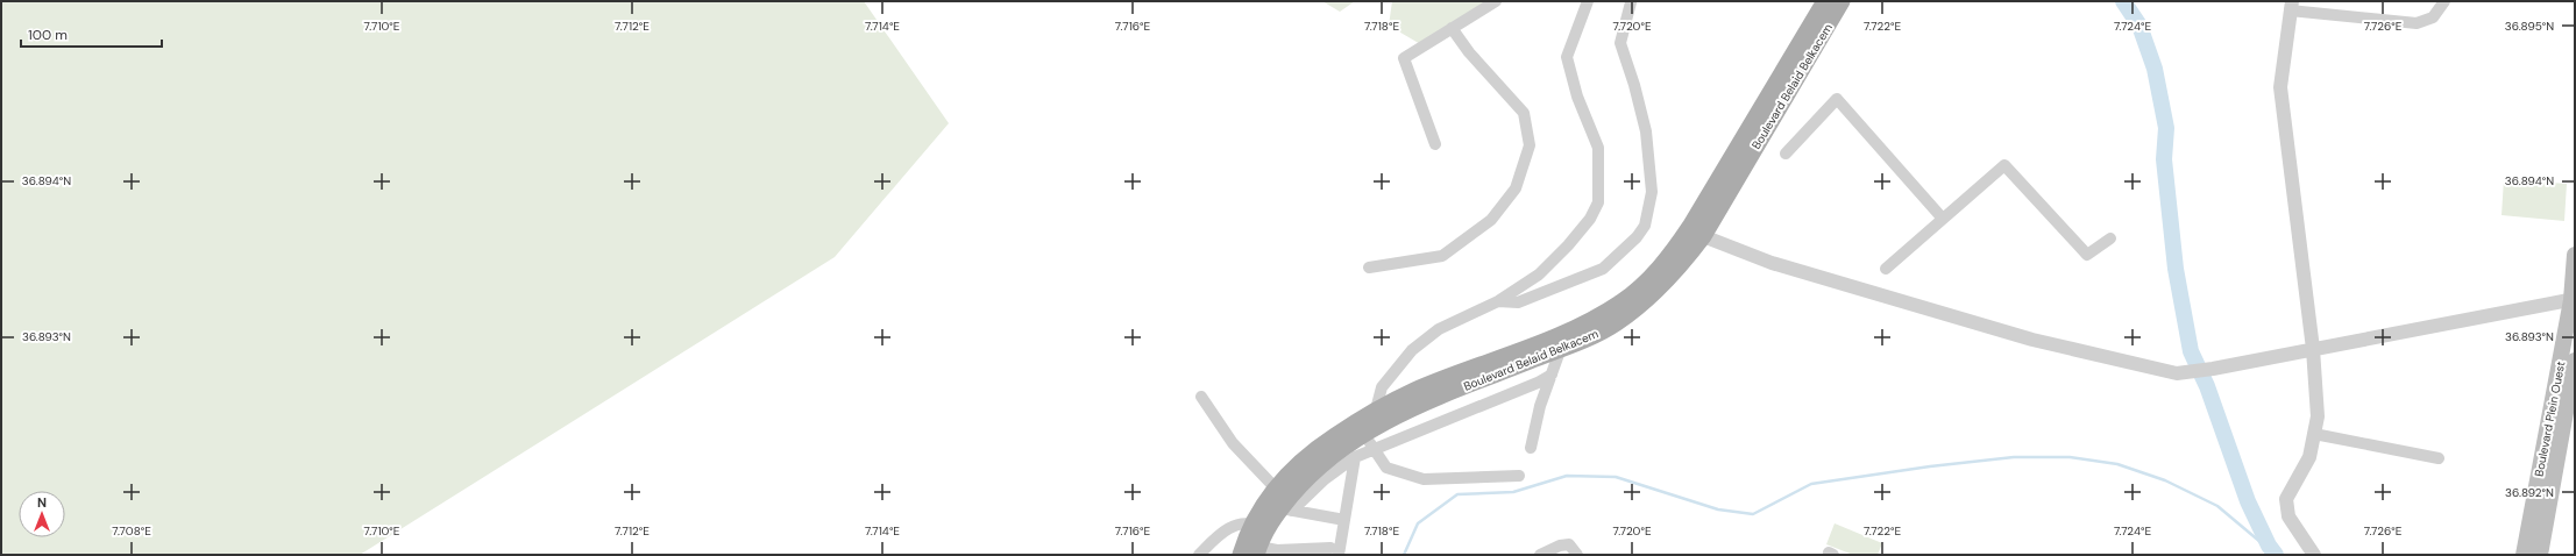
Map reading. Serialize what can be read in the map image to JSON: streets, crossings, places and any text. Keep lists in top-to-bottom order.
{
  "streets": {
    "main road": ["Boulevard Belaid Belkacem", "Boulevard Plein Ouest"]
  },
  "scale_bar": "100 m",
  "north": "top",
  "coordinates": [
    "7.710°E",
    "7.712°E",
    "7.714°E",
    "7.716°E",
    "7.718°E",
    "7.720°E",
    "7.722°E",
    "7.724°E",
    "7.726°E",
    "36.895°N",
    "36.894°N",
    "36.893°N",
    "36.892°N",
    "7.708°E"
  ]
}
